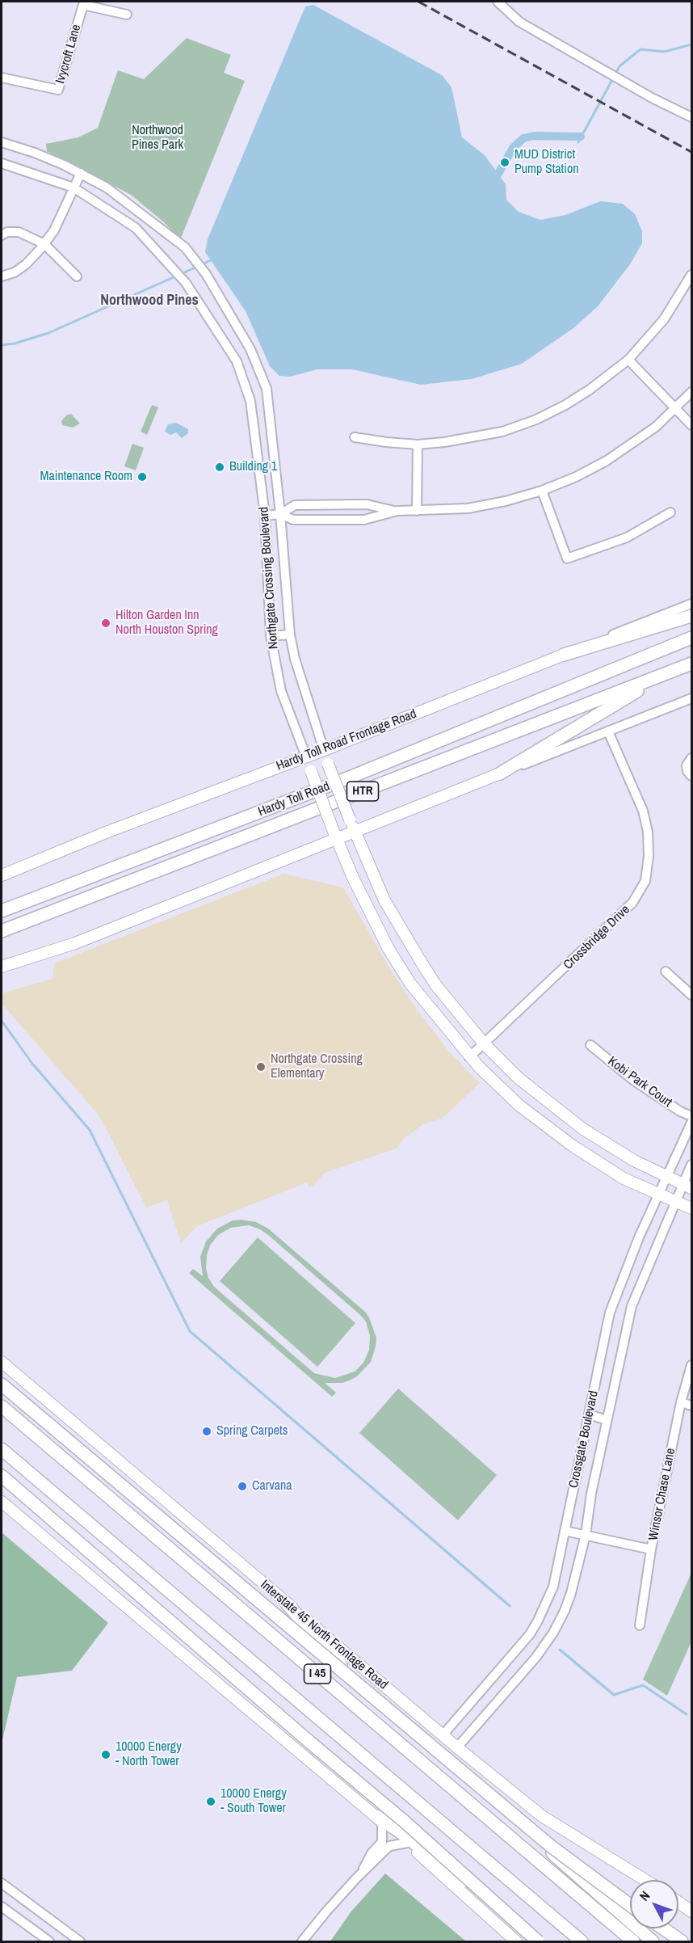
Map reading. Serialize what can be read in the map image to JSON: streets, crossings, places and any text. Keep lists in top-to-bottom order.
{
  "streets": {
    "highway": ["HTR", "Hardy Toll Road", "I 45"],
    "main road": ["Northgate Crossing Boulevard", "Hardy Toll Road Frontage Road", "Interstate 45 North Frontage Road"],
    "street": [
      "Ivycroft Lane",
      "Crossbridge Drive",
      "Kobi Park Court",
      "Crossgate Boulevard",
      "Winsor Chase Lane"
    ]
  },
  "crossings": [
    ["Northgate Crossing Boulevard", "Hardy Toll Road Frontage Road"],
    ["Northgate Crossing Boulevard", "Crossbridge Drive"],
    ["Northgate Crossing Boulevard", "Crossgate Boulevard"],
    ["Crossgate Boulevard", "Interstate 45 North Frontage Road"]
  ],
  "districts": ["Northwood Pines"],
  "parks": ["Northwood Pines Park"],
  "places": [
    "MUD District Pump Station",
    "Building 1",
    "Maintenance Room",
    "Hilton Garden Inn North Houston Spring",
    "Northgate Crossing Elementary",
    "Spring Carpets",
    "Carvana",
    "10000 Energy - North Tower",
    "10000 Energy - South Tower"
  ],
  "north": "top left"
}
